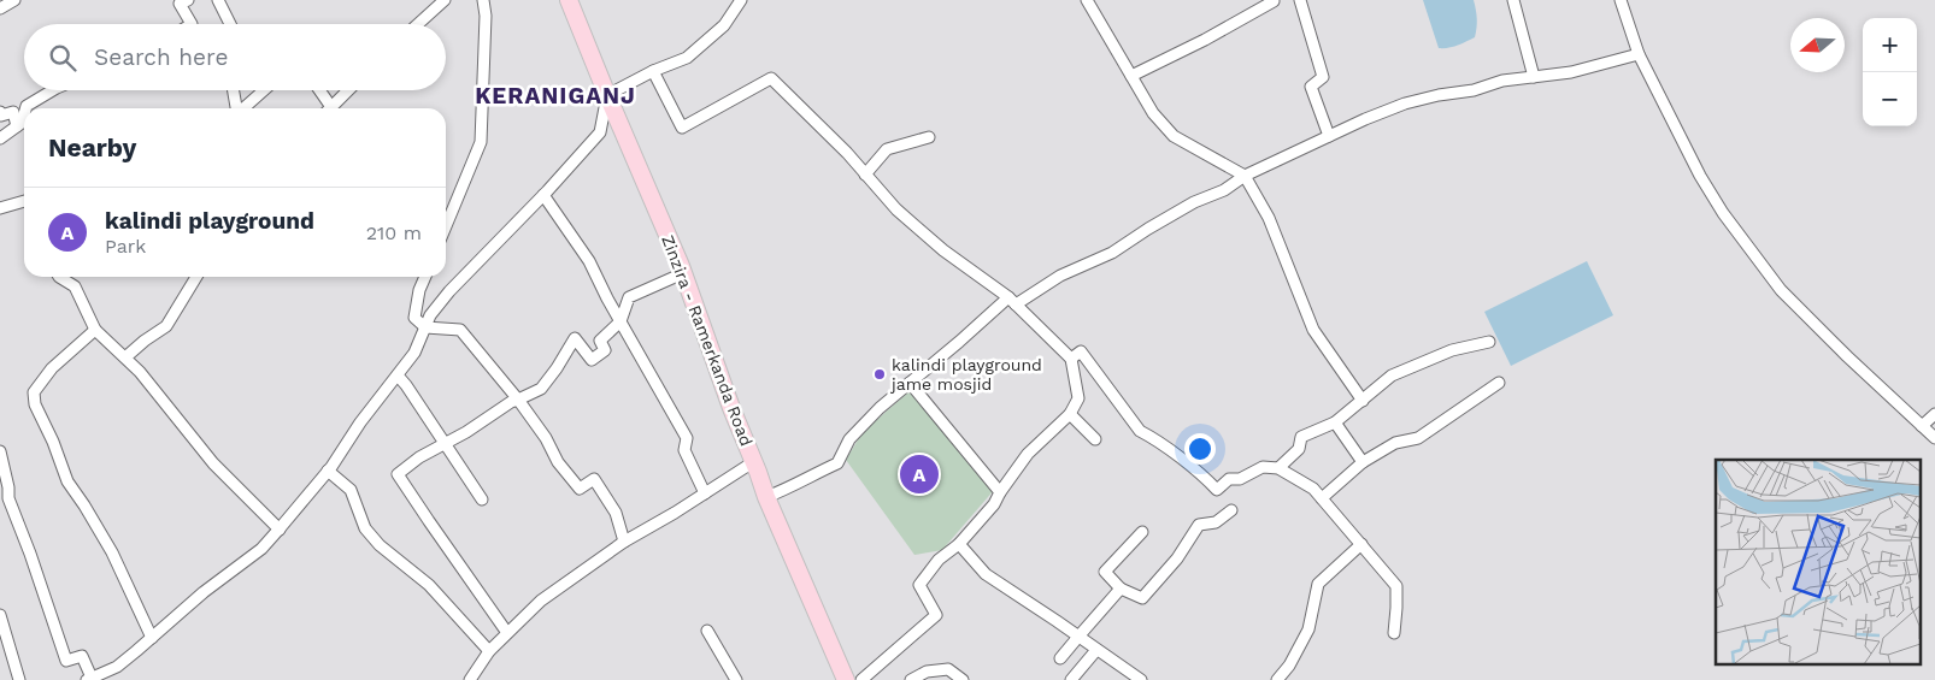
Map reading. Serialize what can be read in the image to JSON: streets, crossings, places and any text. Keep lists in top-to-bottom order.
{
  "streets": {
    "main road": ["Zinzira - Ramerkanda Road"]
  },
  "districts": ["KERANIGANJ"],
  "places": ["kalindi playground jame mosjid"],
  "north": "left",
  "page": {
    "map_buttons": ["+", "−"],
    "search": "Search here",
    "heading": "Nearby",
    "list": [
      {
        "mark": "A",
        "name": "kalindi playground",
        "note": "Park",
        "value": "210 m"
      }
    ],
    "pins": "A"
  }
}
